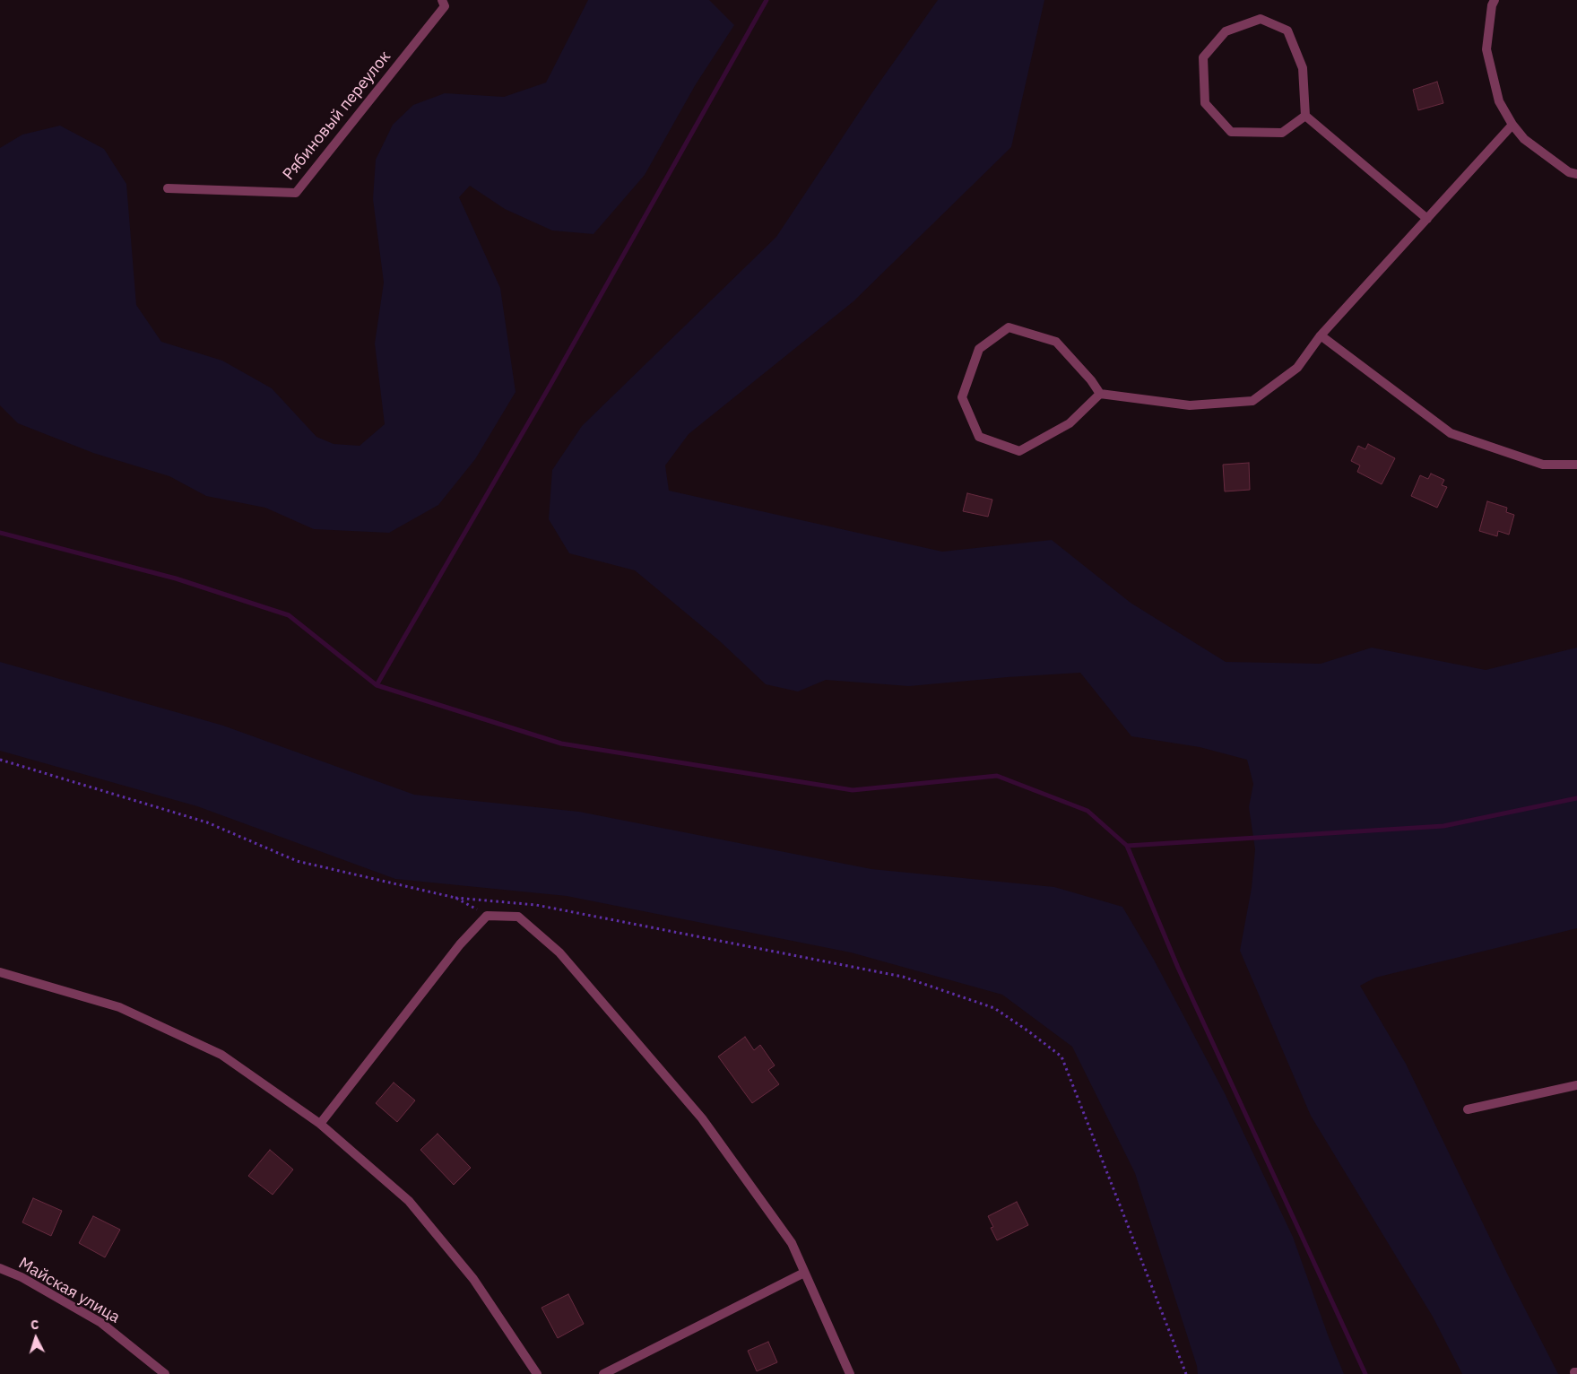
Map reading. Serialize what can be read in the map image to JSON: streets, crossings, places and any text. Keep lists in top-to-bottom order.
{
  "streets": {
    "street": ["Рябиновый переулок", "Майская улица"]
  },
  "north": "top"
}
